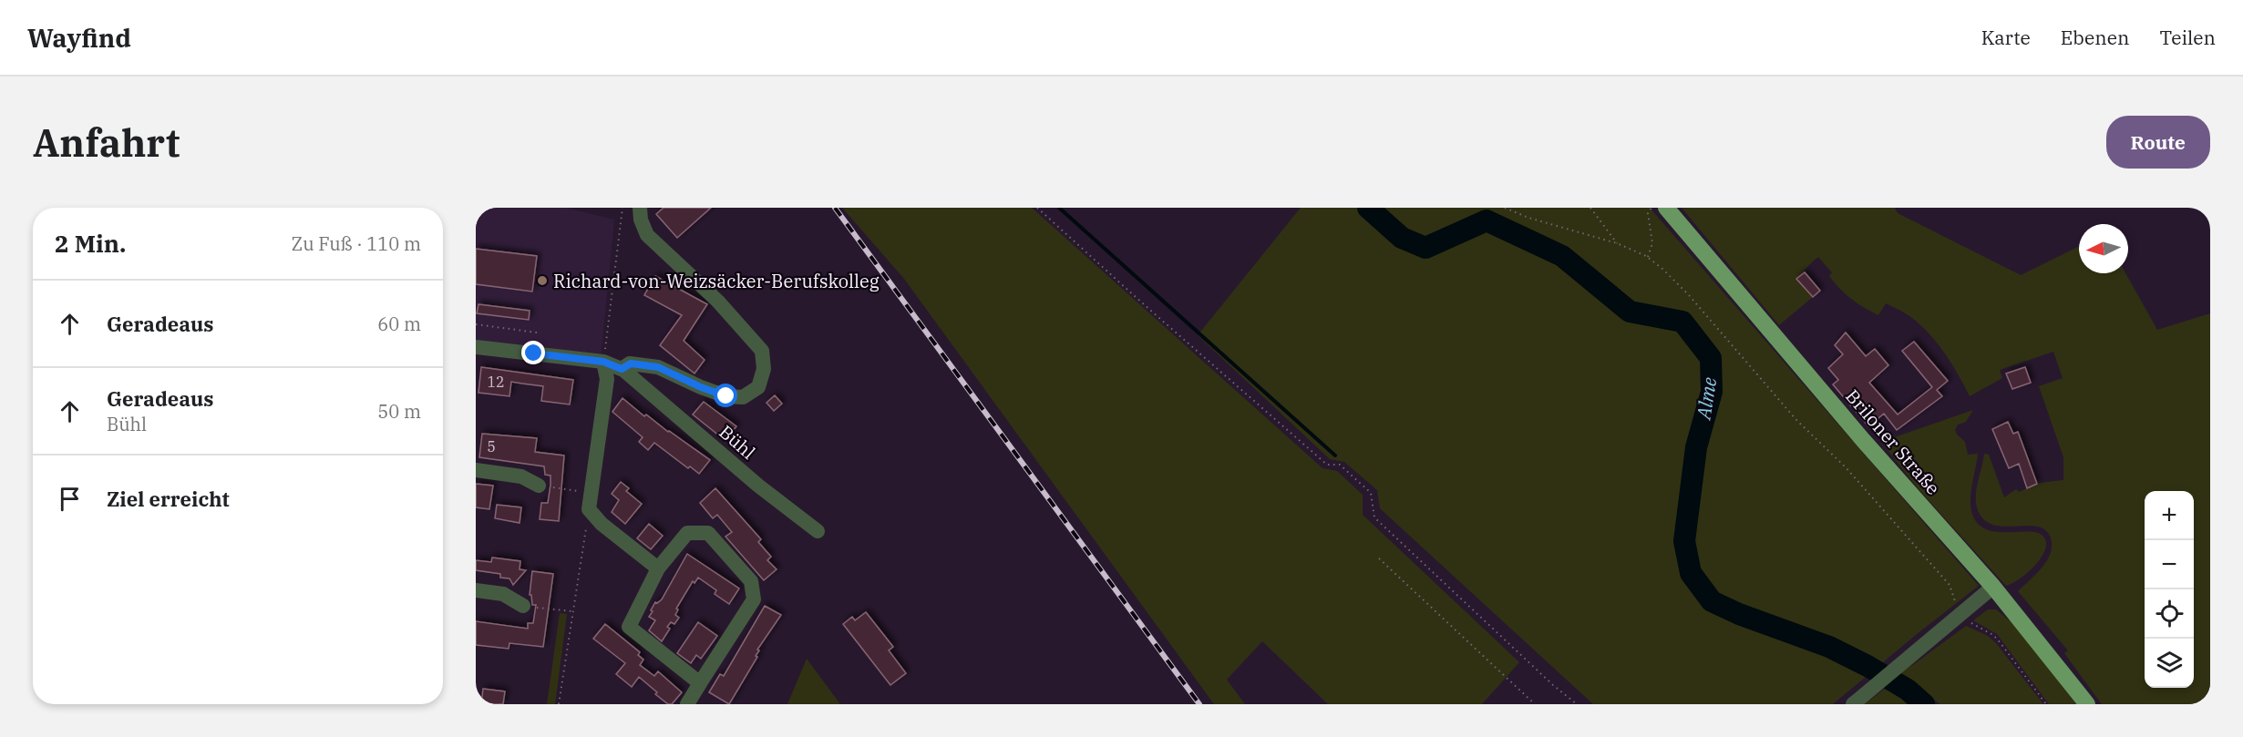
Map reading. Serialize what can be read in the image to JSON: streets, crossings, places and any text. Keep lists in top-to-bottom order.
{
  "streets": {
    "main road": ["Briloner Straße"],
    "street": ["Bühl"]
  },
  "water": ["Alme"],
  "places": ["Richard-von-Weizsäcker-Berufskolleg"],
  "house_numbers": ["12", "5"],
  "north": "left",
  "page": {
    "header": "Wayfind",
    "nav": ["Karte", "Ebenen", "Teilen"],
    "buttons": "Route",
    "title": "Anfahrt",
    "heading": ["2 Min.", "Zu Fuß · 110 m"],
    "list": [
      ["Geradeaus", "60 m"],
      ["Geradeaus", "Bühl", "50 m"],
      "Ziel erreicht"
    ],
    "map_buttons": ["+", "−"]
  }
}
